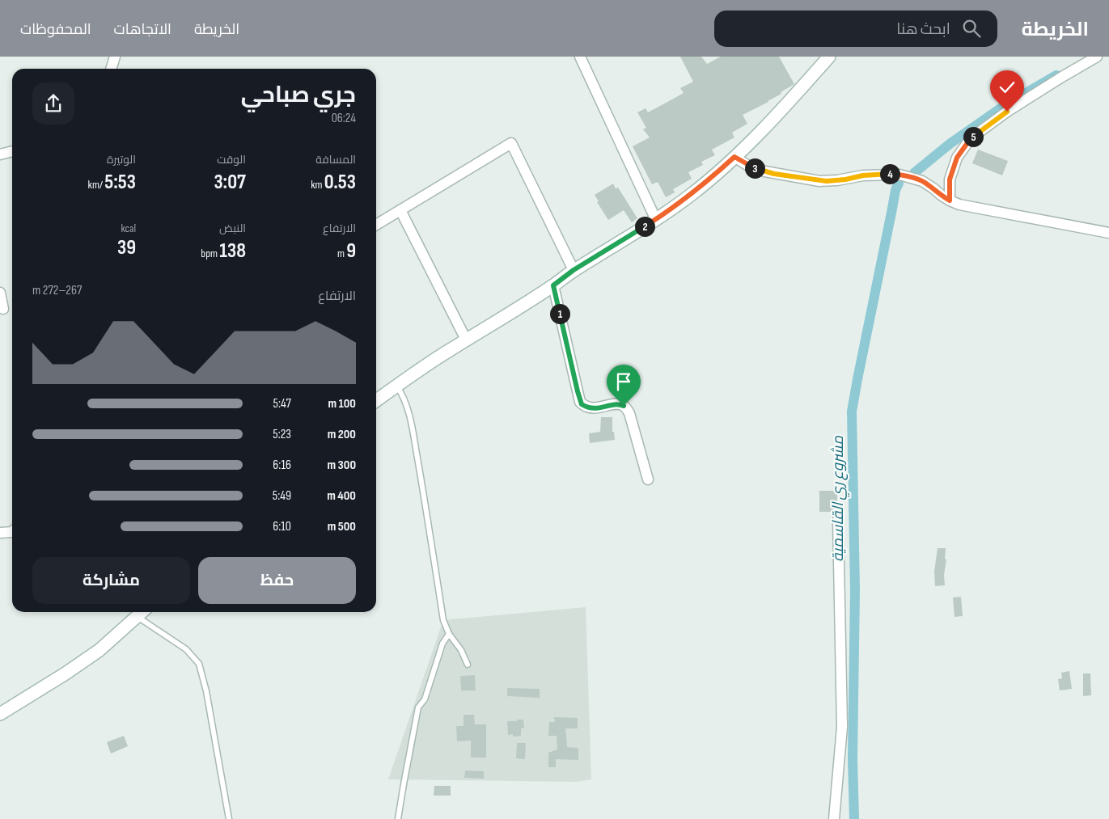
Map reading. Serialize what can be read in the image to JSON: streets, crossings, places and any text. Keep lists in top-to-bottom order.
{
  "water": ["مشروع ري القاسمية"],
  "page": {
    "header": "الخريطة",
    "search": "ابحث هنا",
    "nav": ["الخريطة", "الاتجاهات", "المحفوظات"],
    "heading": ["جري صباحي", "06:24"],
    "pins": [
      "5",
      "3",
      "4",
      "2",
      "1"
    ],
    "stats": [
      ["المسافة", "0.53 km"],
      ["الوقت", "3:07"],
      ["الوتيرة", "5:53 /km"],
      ["الارتفاع", "9 m"],
      ["النبض", "138 bpm"],
      ["kcal", "39"]
    ],
    "chart": ["الارتفاع", "267–272 m"],
    "list": [
      {
        "name": "100 m",
        "note": "5:47"
      },
      {
        "name": "200 m",
        "note": "5:23"
      },
      {
        "name": "300 m",
        "note": "6:16"
      },
      {
        "name": "400 m",
        "note": "5:49"
      },
      {
        "name": "500 m",
        "note": "6:10"
      }
    ],
    "buttons": ["حفظ", "مشاركة"]
  }
}
